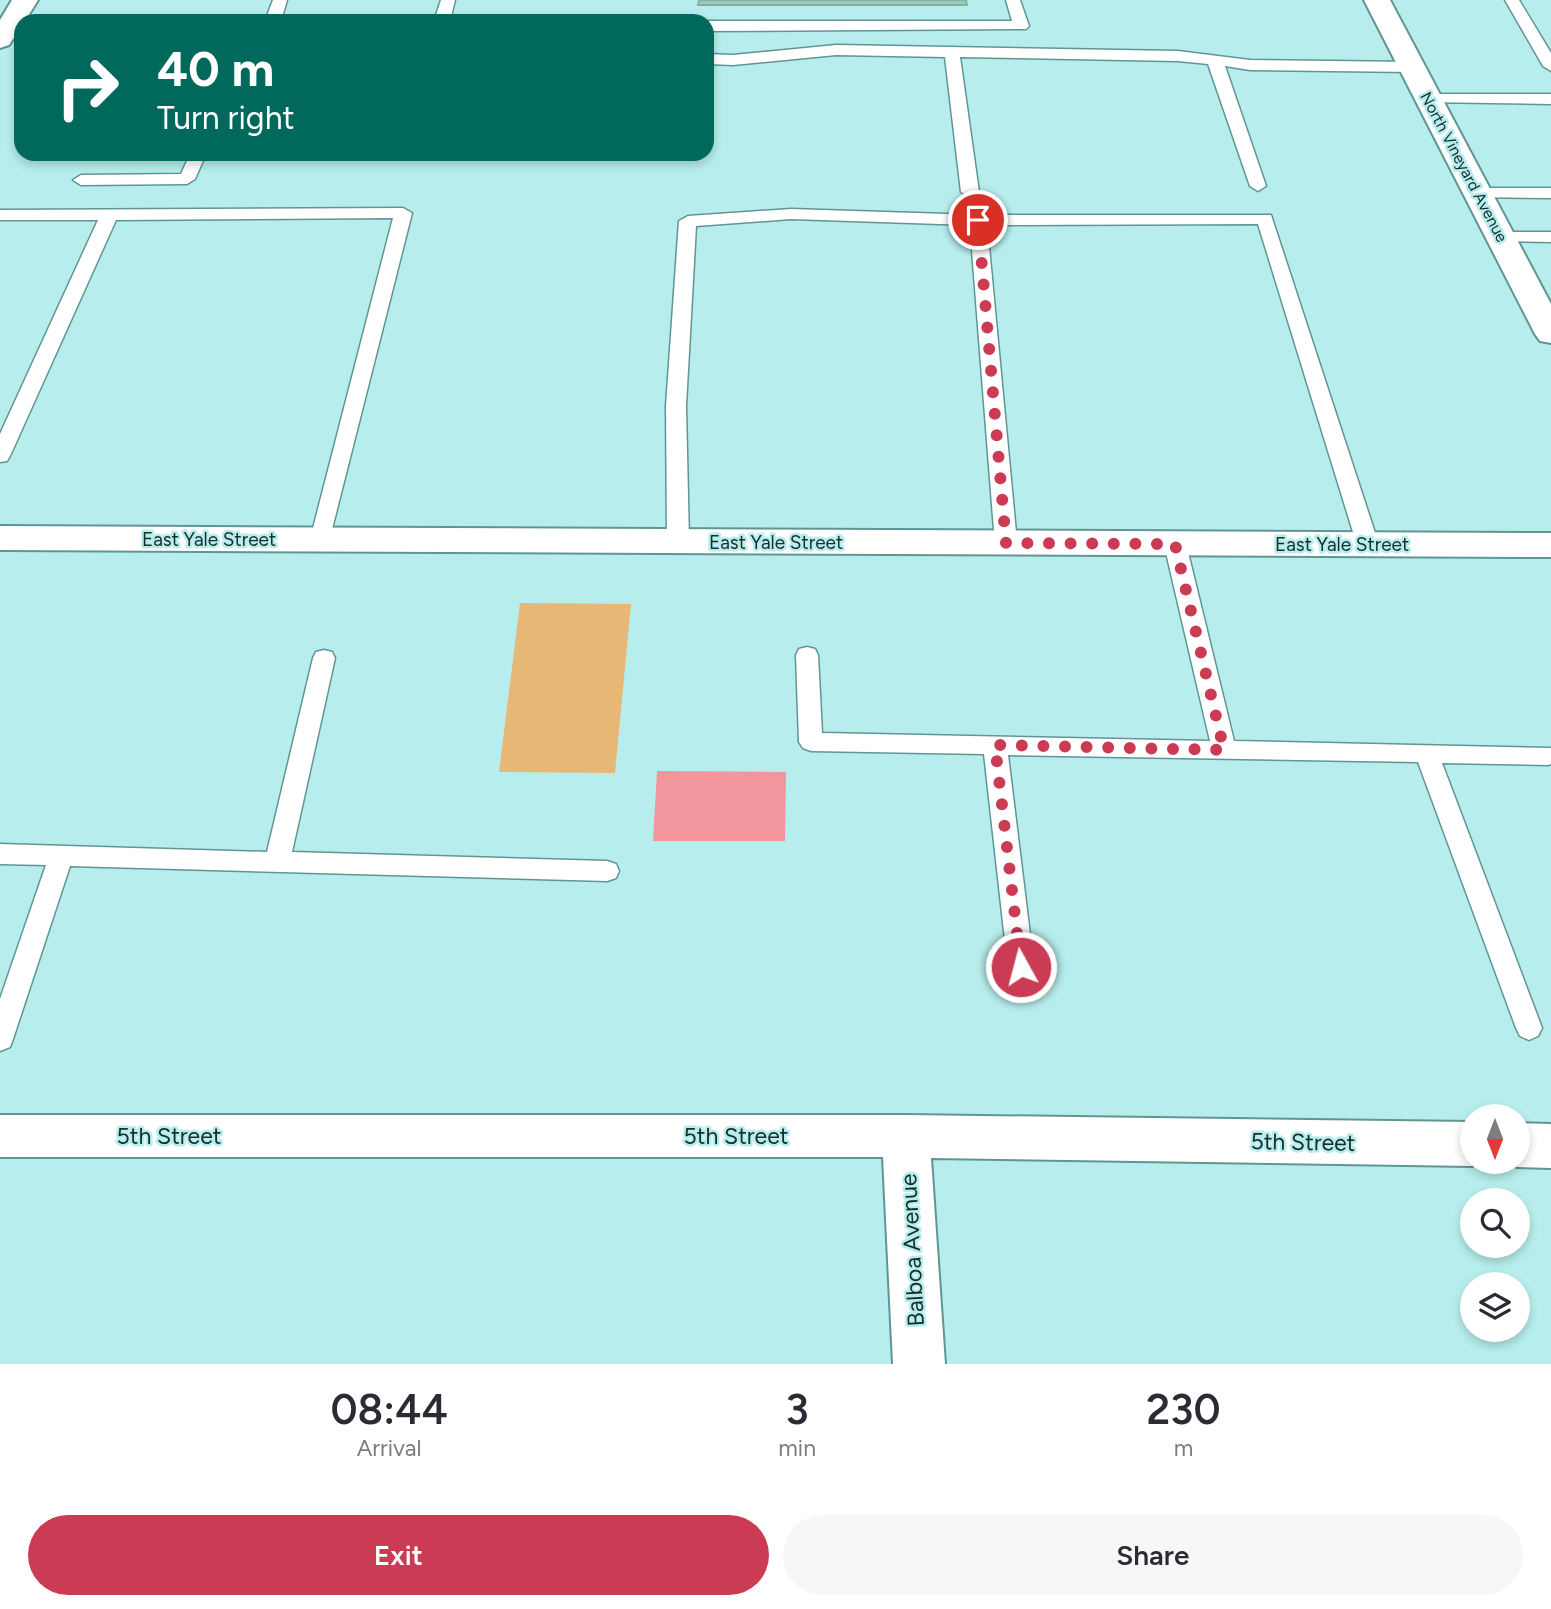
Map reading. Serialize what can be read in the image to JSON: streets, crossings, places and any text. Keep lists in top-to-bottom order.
{
  "streets": {
    "street": [
      "North Vineyard Avenue",
      "East Yale Street",
      "5th Street",
      "Balboa Avenue"
    ]
  },
  "crossings": [
    ["5th Street", "Balboa Avenue"]
  ],
  "north": "bottom",
  "page": {
    "turn": ["40 m", "Turn right"],
    "eta": [
      "08:44",
      "Arrival",
      "3",
      "min",
      "230",
      "m"
    ],
    "buttons": ["Exit", "Share"]
  }
}
